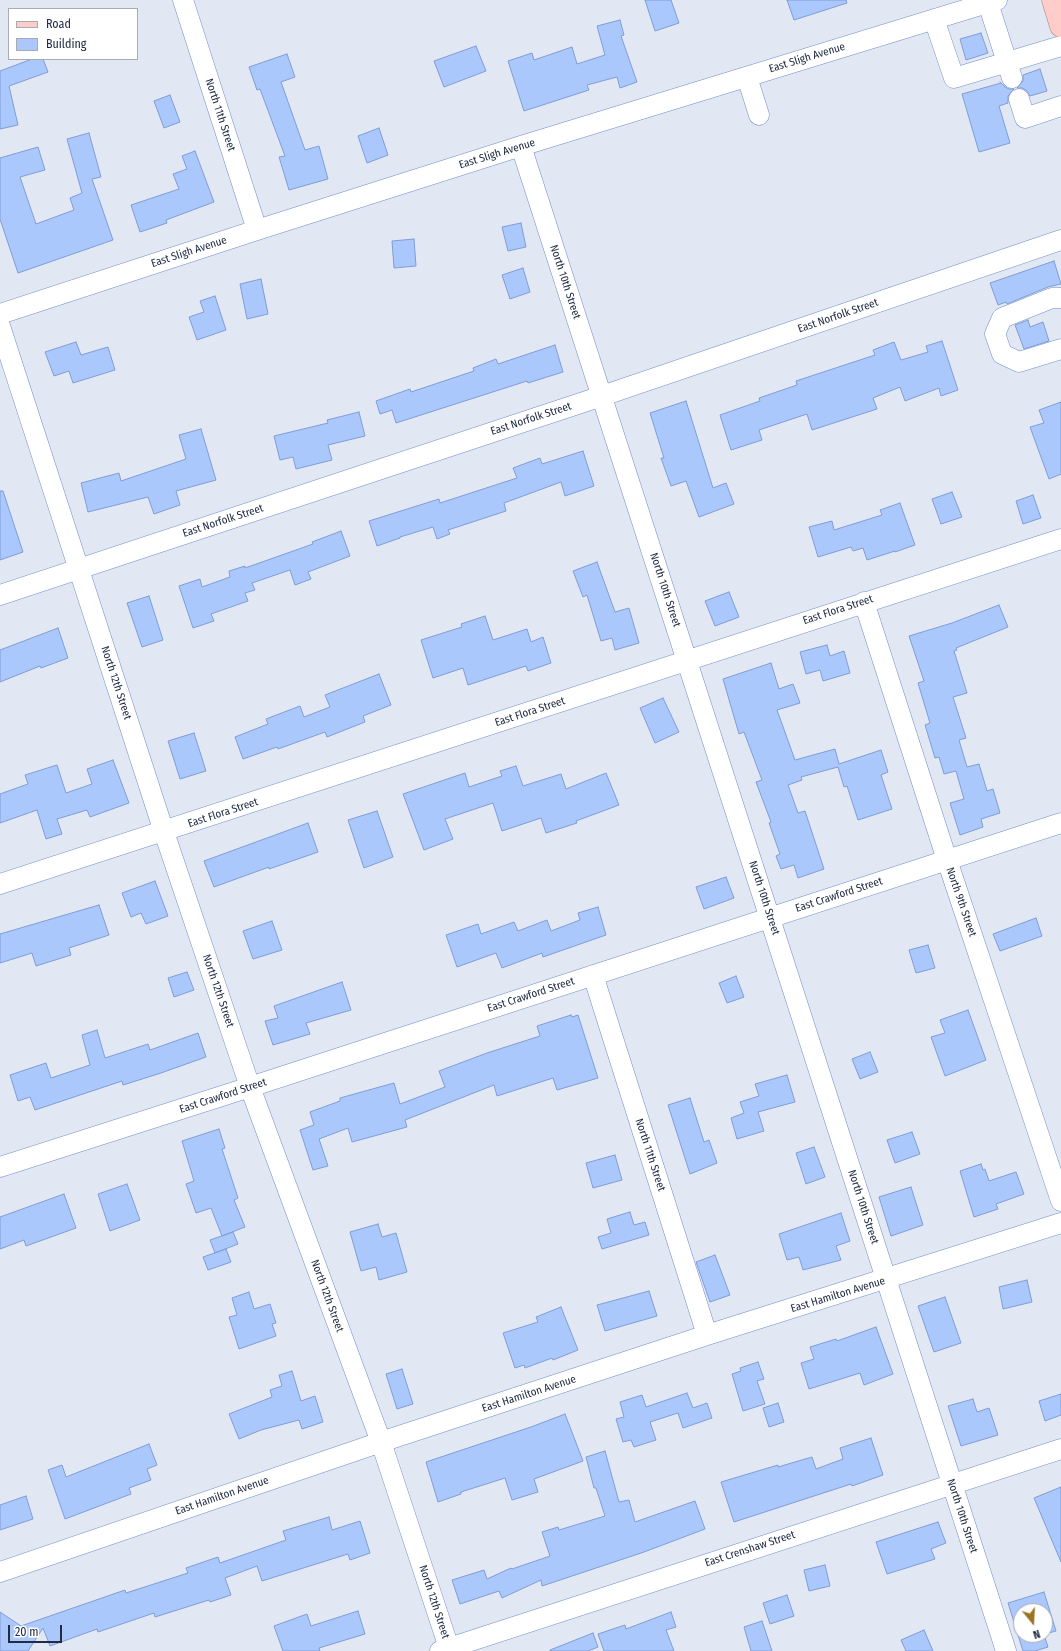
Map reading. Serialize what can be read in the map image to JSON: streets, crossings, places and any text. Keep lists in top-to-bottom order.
{
  "streets": {
    "street": [
      "East Sligh Avenue",
      "North 11th Street",
      "North 10th Street",
      "East Norfolk Street",
      "East Flora Street",
      "North 12th Street",
      "East Crawford Street",
      "North 9th Street",
      "East Hamilton Avenue",
      "East Crenshaw Street"
    ]
  },
  "crossings": [
    ["East Sligh Avenue", "North 11th Street"],
    ["East Sligh Avenue", "North 10th Street"],
    ["North 11th Street", "East Crawford Street"],
    ["North 11th Street", "East Hamilton Avenue"],
    ["North 10th Street", "East Norfolk Street"],
    ["North 10th Street", "East Flora Street"],
    ["North 10th Street", "East Crawford Street"],
    ["North 10th Street", "East Hamilton Avenue"],
    ["North 10th Street", "East Crenshaw Street"],
    ["East Norfolk Street", "North 12th Street"],
    ["East Flora Street", "North 12th Street"],
    ["East Flora Street", "North 9th Street"],
    ["North 12th Street", "East Crawford Street"],
    ["North 12th Street", "East Hamilton Avenue"],
    ["North 12th Street", "East Crenshaw Street"],
    ["East Crawford Street", "North 9th Street"]
  ],
  "legend": ["Road", "Building"],
  "scale_bar": "20 m",
  "north": "bottom"
}
